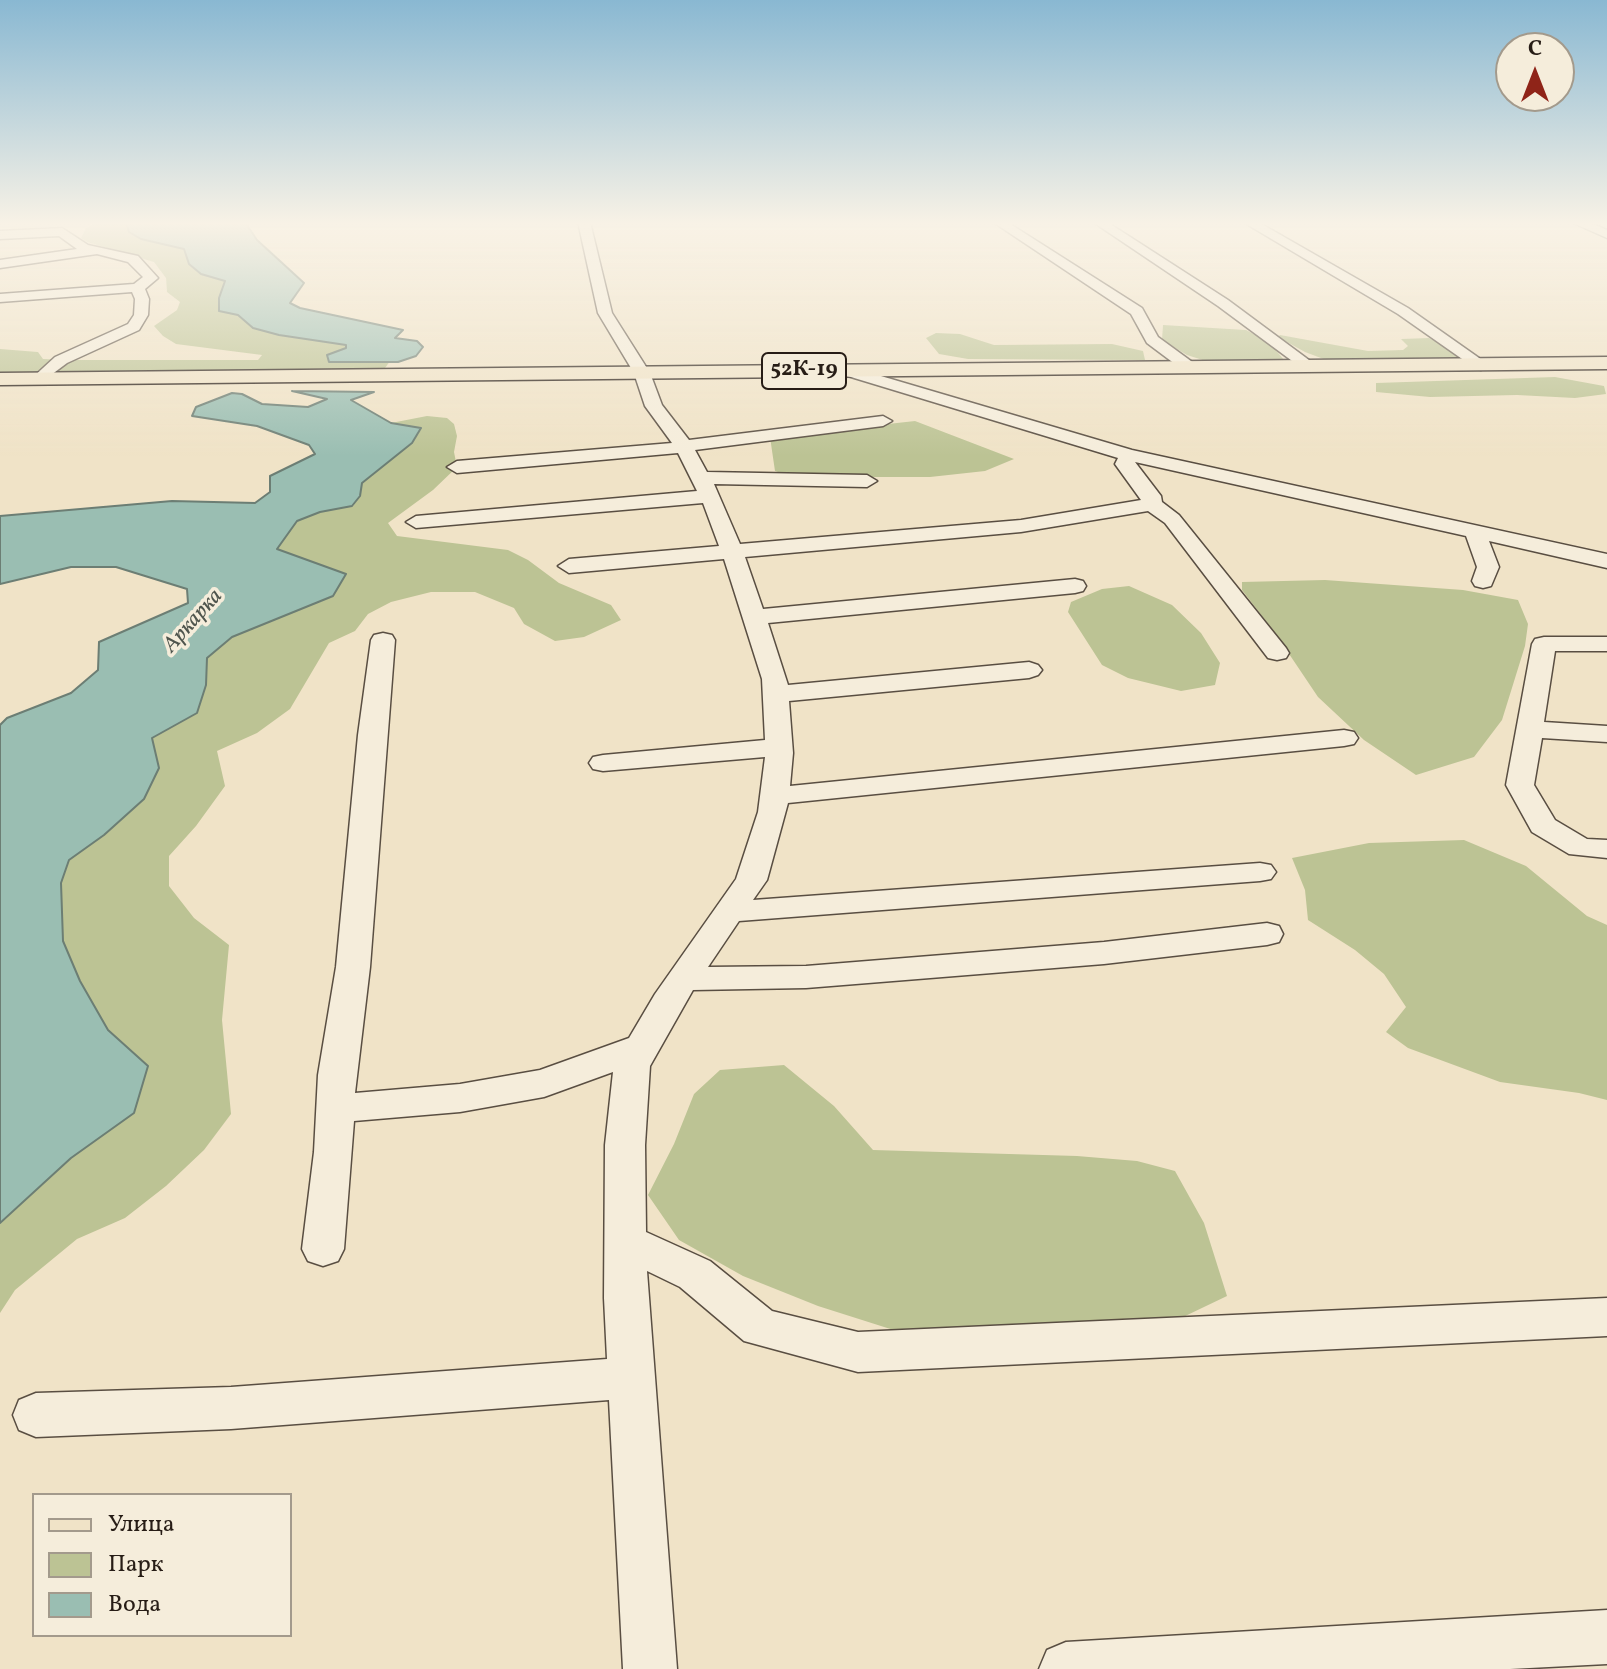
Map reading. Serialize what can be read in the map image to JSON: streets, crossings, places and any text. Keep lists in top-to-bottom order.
{
  "streets": {
    "main road": ["52К-19"]
  },
  "water": ["Аркарка"],
  "legend": ["Улица", "Парк", "Вода"],
  "north": "top"
}
